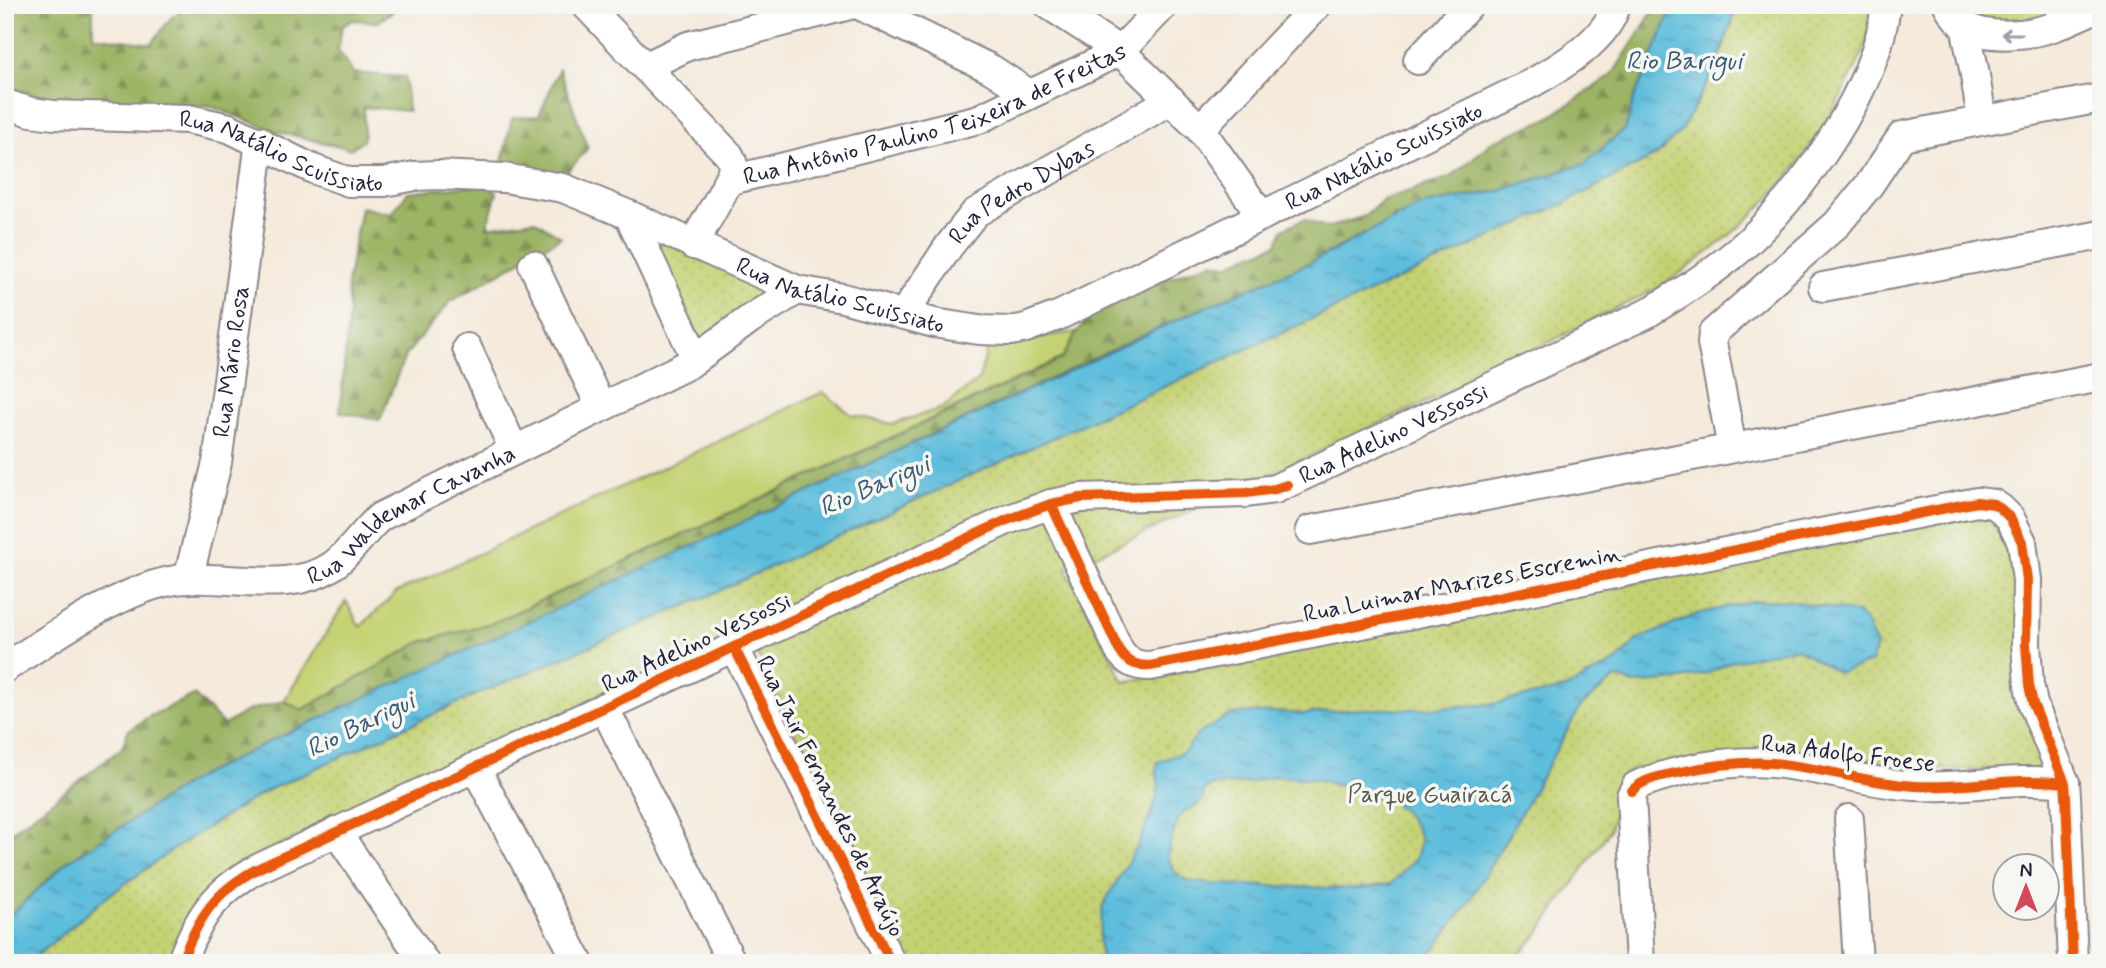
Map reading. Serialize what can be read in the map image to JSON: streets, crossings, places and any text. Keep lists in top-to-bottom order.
{
  "streets": {
    "street": [
      "Rua Antônio Paulino Teixeira de Freitas",
      "Rua Natálio Scuissiato",
      "Rua Pedro Dybas",
      "Rua Mário Rosa",
      "Rua Adelino Vessossi",
      "Rua Waldemar Cavanha",
      "Rua Luimar Marizes Escremin",
      "Rua Adolfo Froese",
      "Rua Jair Fernandes de Araújo"
    ]
  },
  "crossings": [
    ["Rua Natálio Scuissiato", "Rua Pedro Dybas"],
    ["Rua Natálio Scuissiato", "Rua Mário Rosa"],
    ["Rua Natálio Scuissiato", "Rua Waldemar Cavanha"],
    ["Rua Mário Rosa", "Rua Waldemar Cavanha"],
    ["Rua Adelino Vessossi", "Rua Luimar Marizes Escremin"],
    ["Rua Adelino Vessossi", "Rua Jair Fernandes de Araújo"],
    ["Rua Luimar Marizes Escremin", "Rua Adolfo Froese"]
  ],
  "water": ["Rio Barigui"],
  "parks": ["Parque Guairacá"],
  "north": "top"
}
